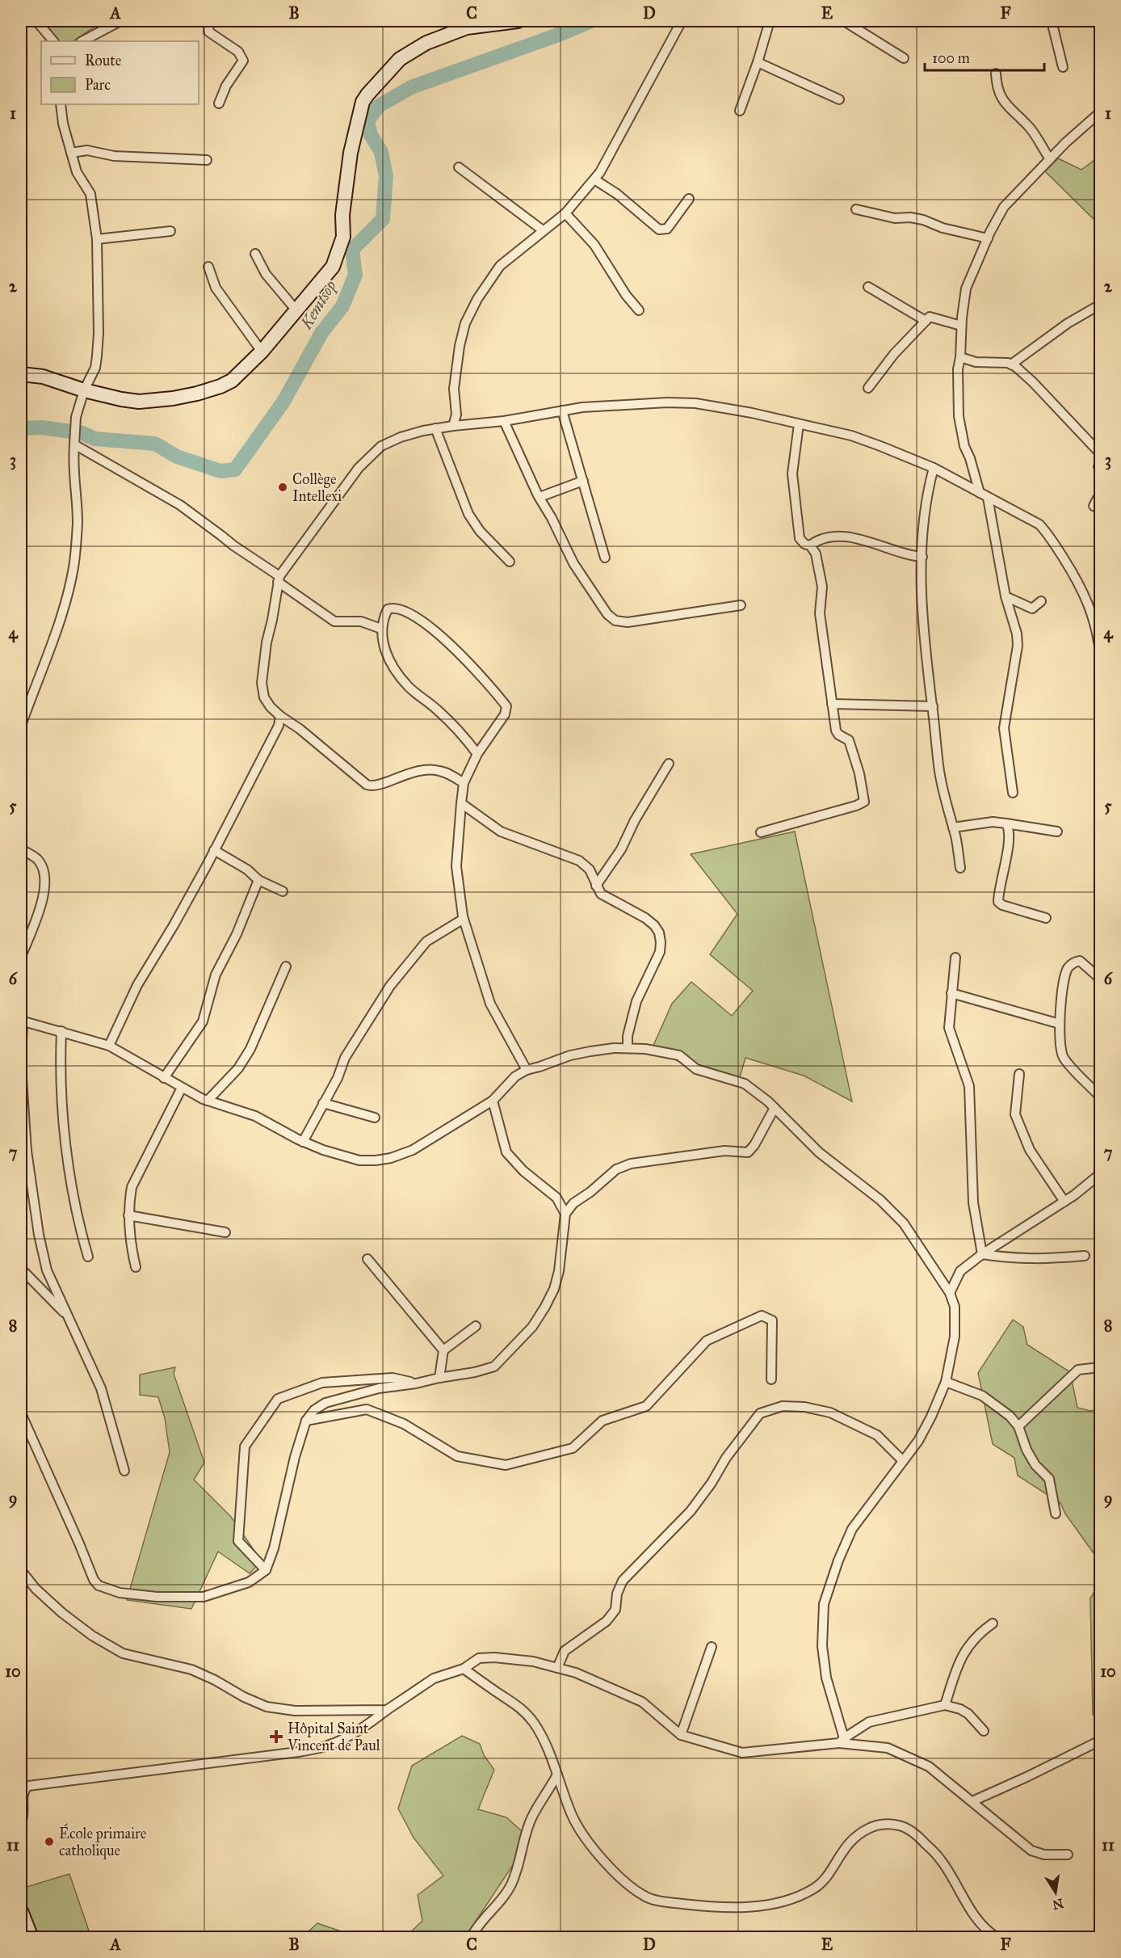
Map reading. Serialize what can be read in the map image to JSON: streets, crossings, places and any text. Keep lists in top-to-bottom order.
{
  "water": ["Kemtsop"],
  "places": {
    "other": ["Collège Intellexi", "École primaire catholique"],
    "health": ["Hôpital Saint Vincent de Paul"]
  },
  "legend": ["Route", "Parc"],
  "scale_bar": "100 m",
  "north": "bottom",
  "grid": {
    "columns": [
      "A",
      "B",
      "C",
      "D",
      "E",
      "F"
    ],
    "rows": [
      "1",
      "2",
      "3",
      "4",
      "5",
      "6",
      "7",
      "8",
      "9",
      "10",
      "11"
    ]
  }
}
